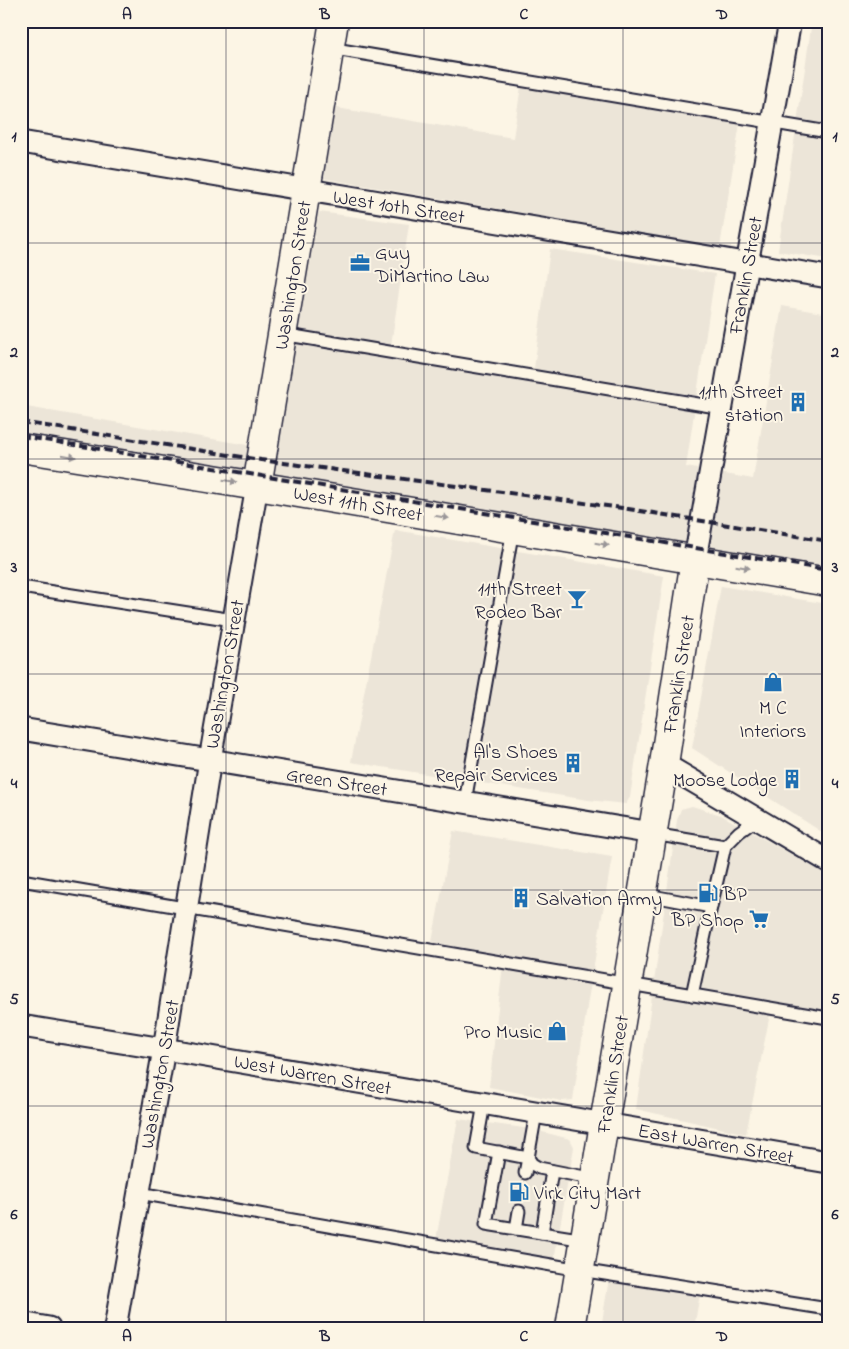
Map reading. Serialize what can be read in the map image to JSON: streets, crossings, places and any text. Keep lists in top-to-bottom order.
{
  "streets": {
    "street": [
      "West 10th Street",
      "Washington Street",
      "Franklin Street",
      "West 11th Street",
      "Green Street",
      "West Warren Street",
      "East Warren Street"
    ]
  },
  "crossings": [
    ["West 10th Street", "Washington Street"],
    ["West 10th Street", "Franklin Street"],
    ["Washington Street", "West 11th Street"],
    ["Washington Street", "Green Street"],
    ["Washington Street", "West Warren Street"],
    ["Franklin Street", "West 11th Street"],
    ["Franklin Street", "Green Street"],
    ["Franklin Street", "West Warren Street"],
    ["Franklin Street", "East Warren Street"],
    ["West Warren Street", "East Warren Street"]
  ],
  "one_way": ["West 11th Street"],
  "places": {
    "office": ["Guy DiMartino Law"],
    "building": [
      "11th Street station",
      "Al's Shoes Repair Services",
      "Moose Lodge",
      "Salvation Army"
    ],
    "bar": ["11th Street Rodeo Bar"],
    "shop": ["M C Interiors", "Pro Music"],
    "fuel station": ["BP", "Virk City Mart"],
    "supermarket": ["BP Shop"]
  },
  "grid": {
    "columns": [
      "A",
      "B",
      "C",
      "D"
    ],
    "rows": [
      "1",
      "2",
      "3",
      "4",
      "5",
      "6"
    ]
  }
}
